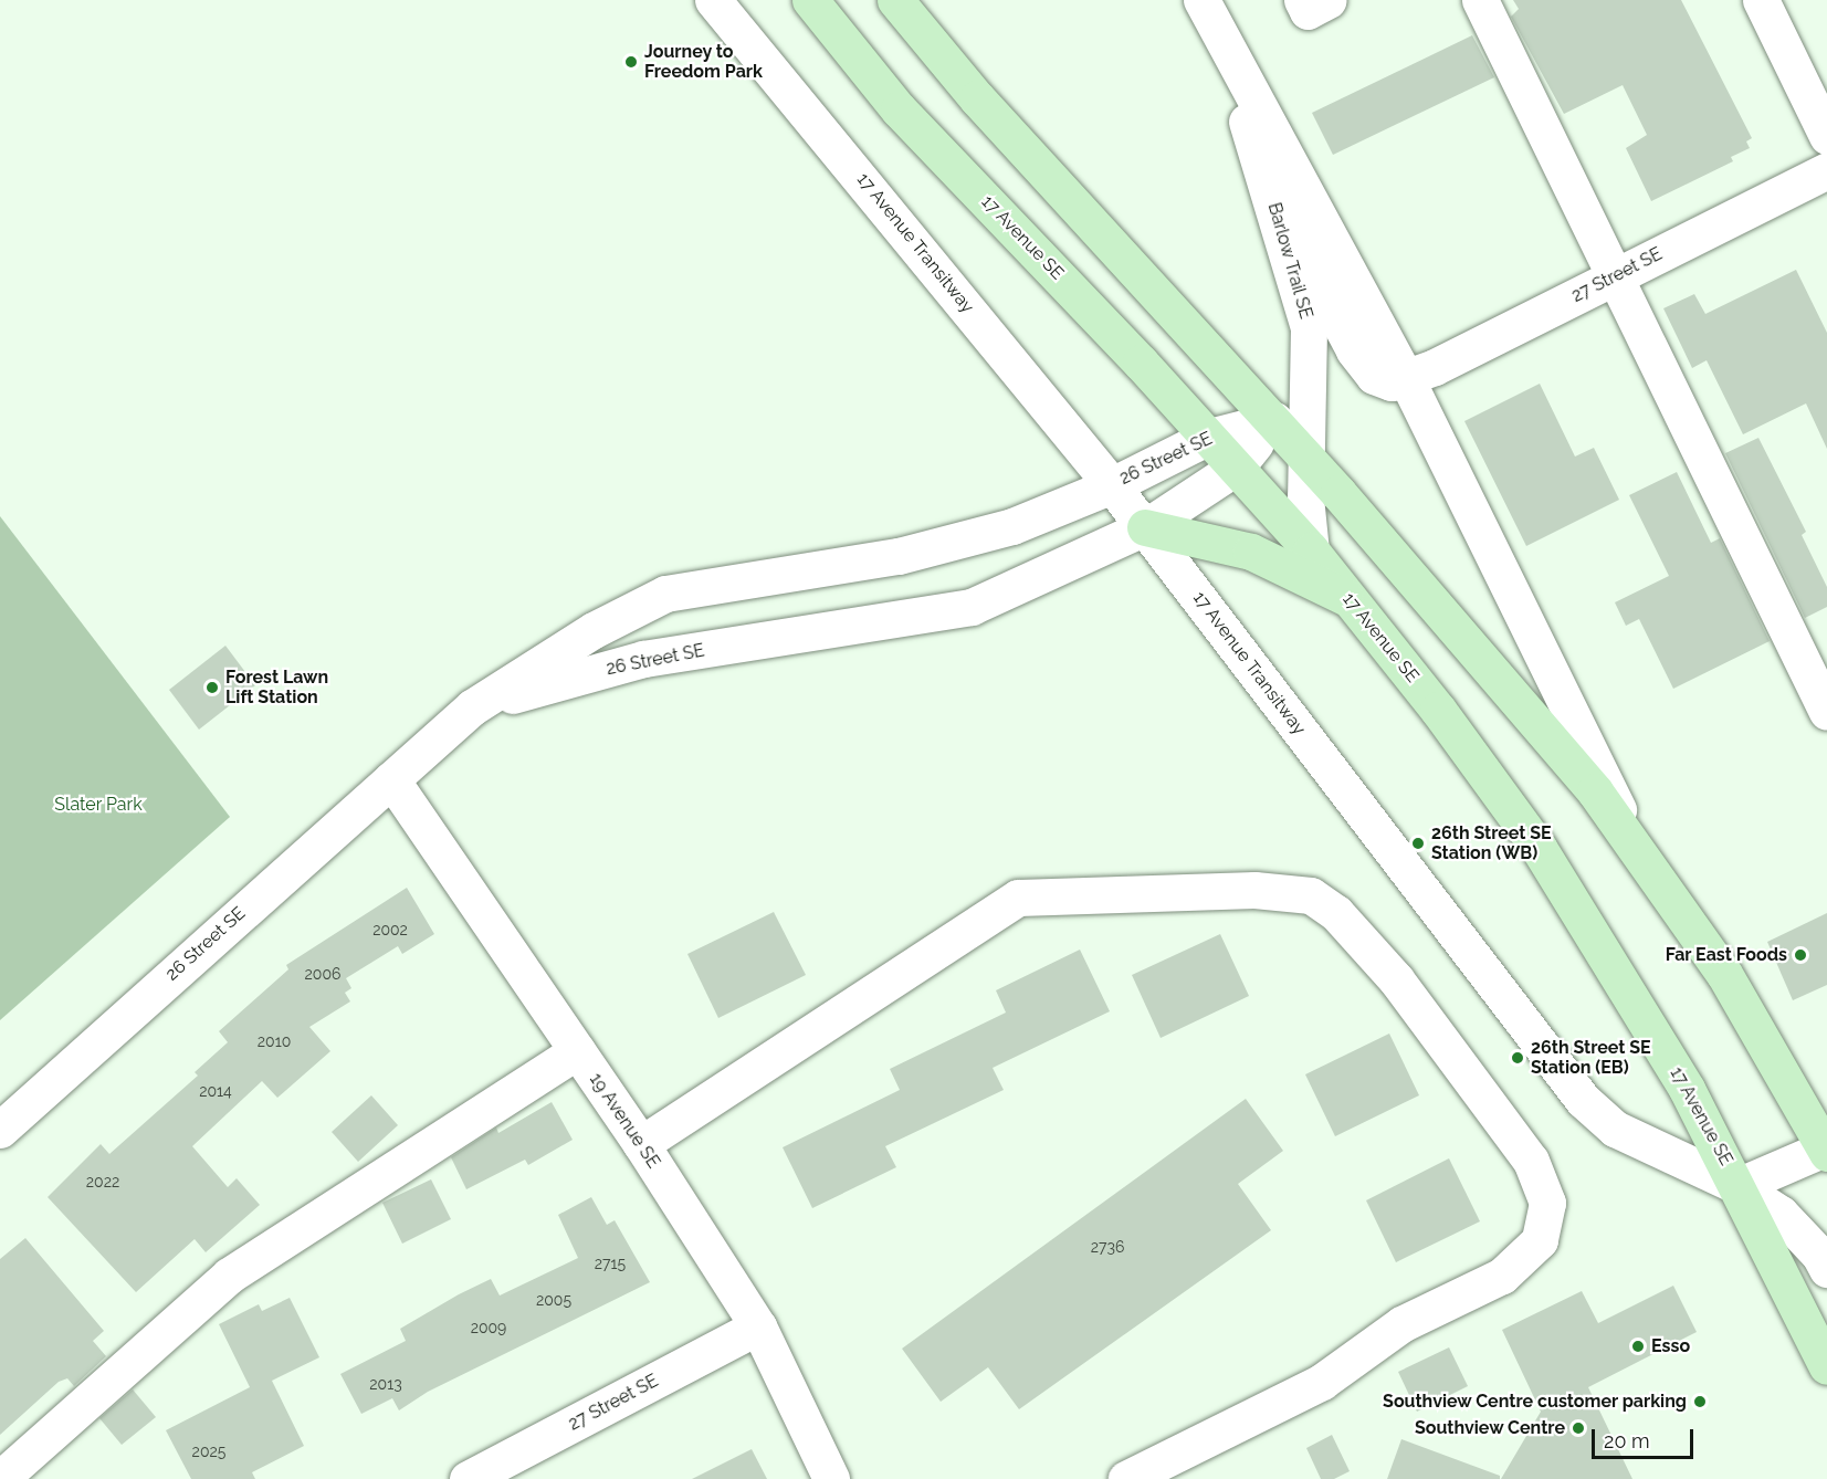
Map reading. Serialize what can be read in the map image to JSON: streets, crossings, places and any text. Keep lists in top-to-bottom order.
{
  "streets": {
    "main road": ["17 Avenue SE"],
    "street": [
      "17 Avenue Transitway",
      "Barlow Trail SE",
      "27 Street SE",
      "26 Street SE",
      "19 Avenue SE"
    ]
  },
  "crossings": [
    ["17 Avenue SE", "17 Avenue Transitway"],
    ["17 Avenue SE", "Barlow Trail SE"],
    ["17 Avenue SE", "26 Street SE"],
    ["17 Avenue Transitway", "26 Street SE"],
    ["Barlow Trail SE", "27 Street SE"],
    ["27 Street SE", "19 Avenue SE"],
    ["26 Street SE", "19 Avenue SE"]
  ],
  "parks": ["Slater Park"],
  "places": [
    "Journey to Freedom Park",
    "Forest Lawn Lift Station",
    "26th Street SE Station (WB)",
    "Far East Foods",
    "26th Street SE Station (EB)",
    "Esso",
    "Southview Centre customer parking",
    "Southview Centre"
  ],
  "house_numbers": [
    "2002",
    "2006",
    "2010",
    "2014",
    "2022",
    "2736",
    "2715",
    "2005",
    "2009",
    "2013",
    "2025"
  ],
  "scale_bar": "20 m"
}
